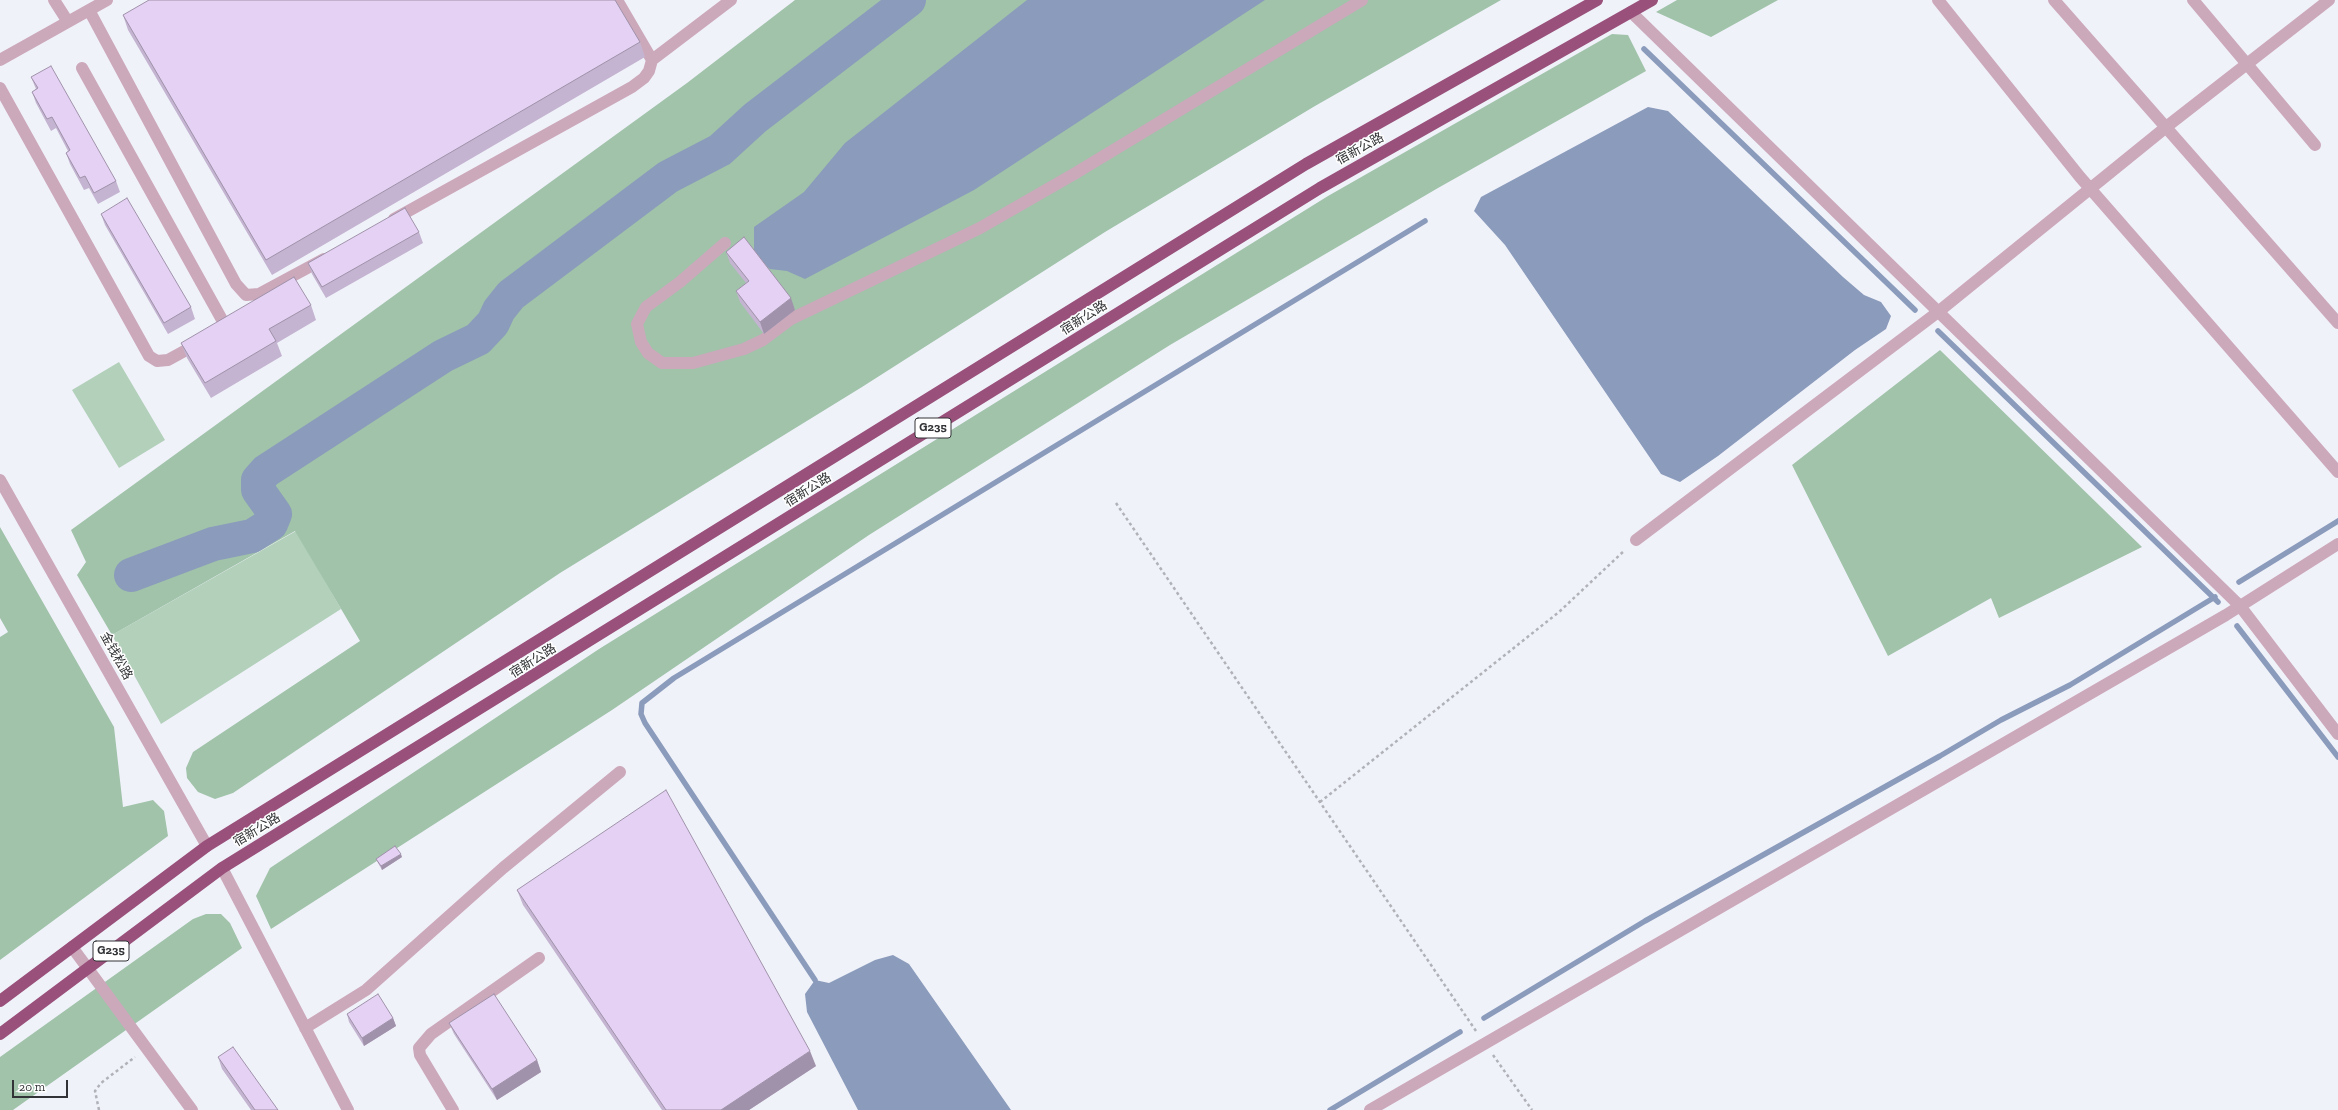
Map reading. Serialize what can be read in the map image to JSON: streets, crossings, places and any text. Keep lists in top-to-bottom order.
{
  "streets": {
    "highway": ["宿新公路", "G235"],
    "street": ["金钱松路"]
  },
  "crossings": [
    ["宿新公路", "金钱松路"]
  ],
  "scale_bar": "20 m"
}
